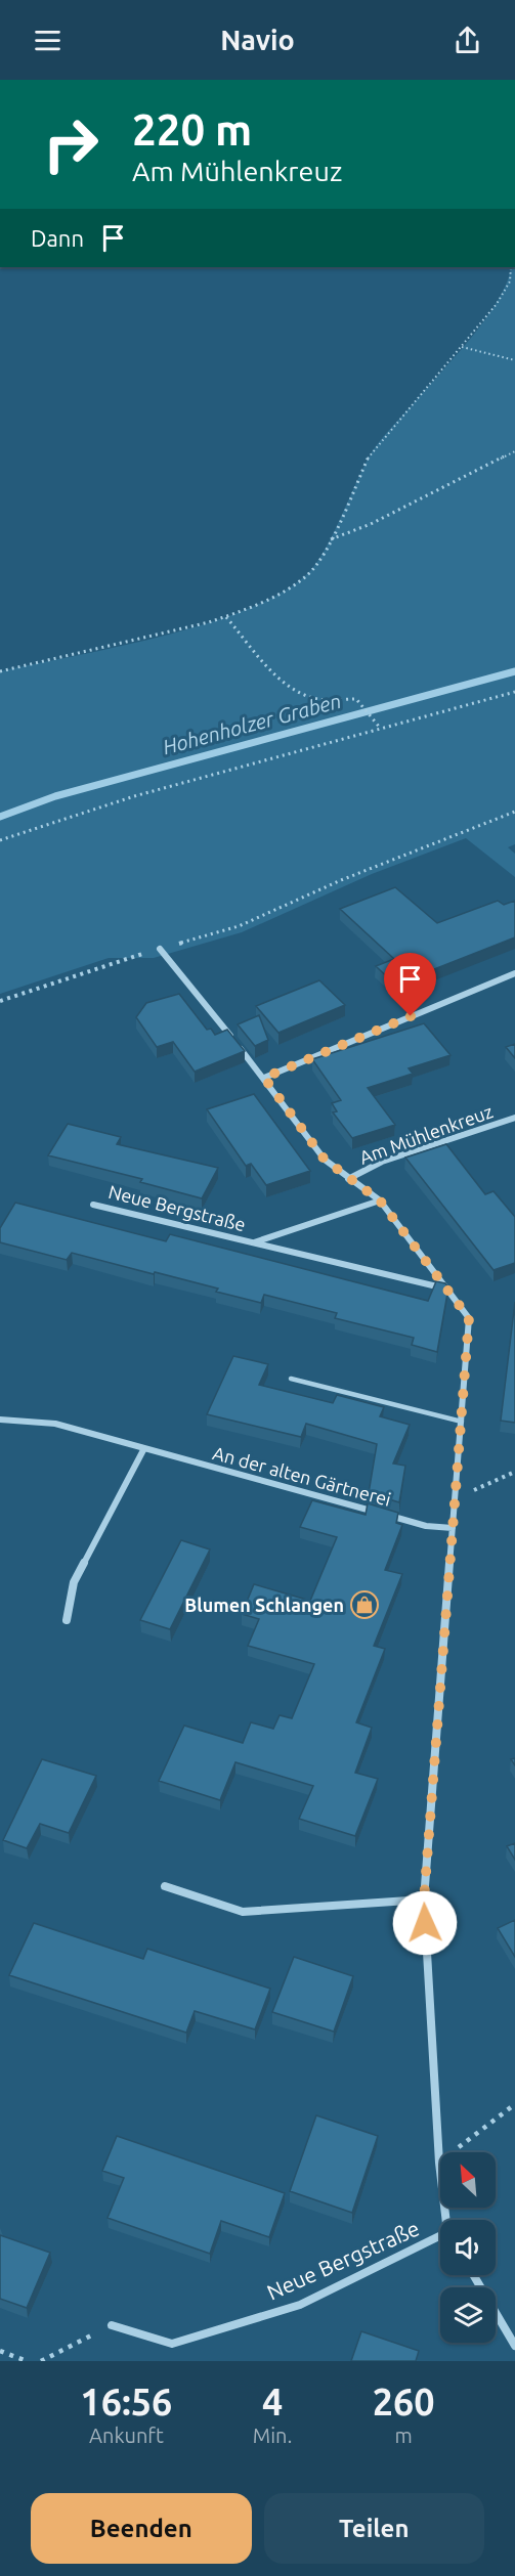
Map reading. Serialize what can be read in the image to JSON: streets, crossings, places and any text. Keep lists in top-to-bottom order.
{
  "streets": {
    "street": ["Am Mühlenkreuz", "Neue Bergstraße", "An der alten Gärtnerei"]
  },
  "crossings": [
    ["Am Mühlenkreuz", "Neue Bergstraße"],
    ["Neue Bergstraße", "An der alten Gärtnerei"]
  ],
  "water": ["Hohenholzer Graben"],
  "places": {
    "shop": ["Blumen Schlangen"]
  },
  "north": "top left",
  "page": {
    "header": "Navio",
    "turn": ["220 m", "Am Mühlenkreuz"],
    "then": "Dann",
    "eta": [
      "16:56",
      "Ankunft",
      "4",
      "Min.",
      "260",
      "m"
    ],
    "buttons": ["Beenden", "Teilen"]
  }
}
